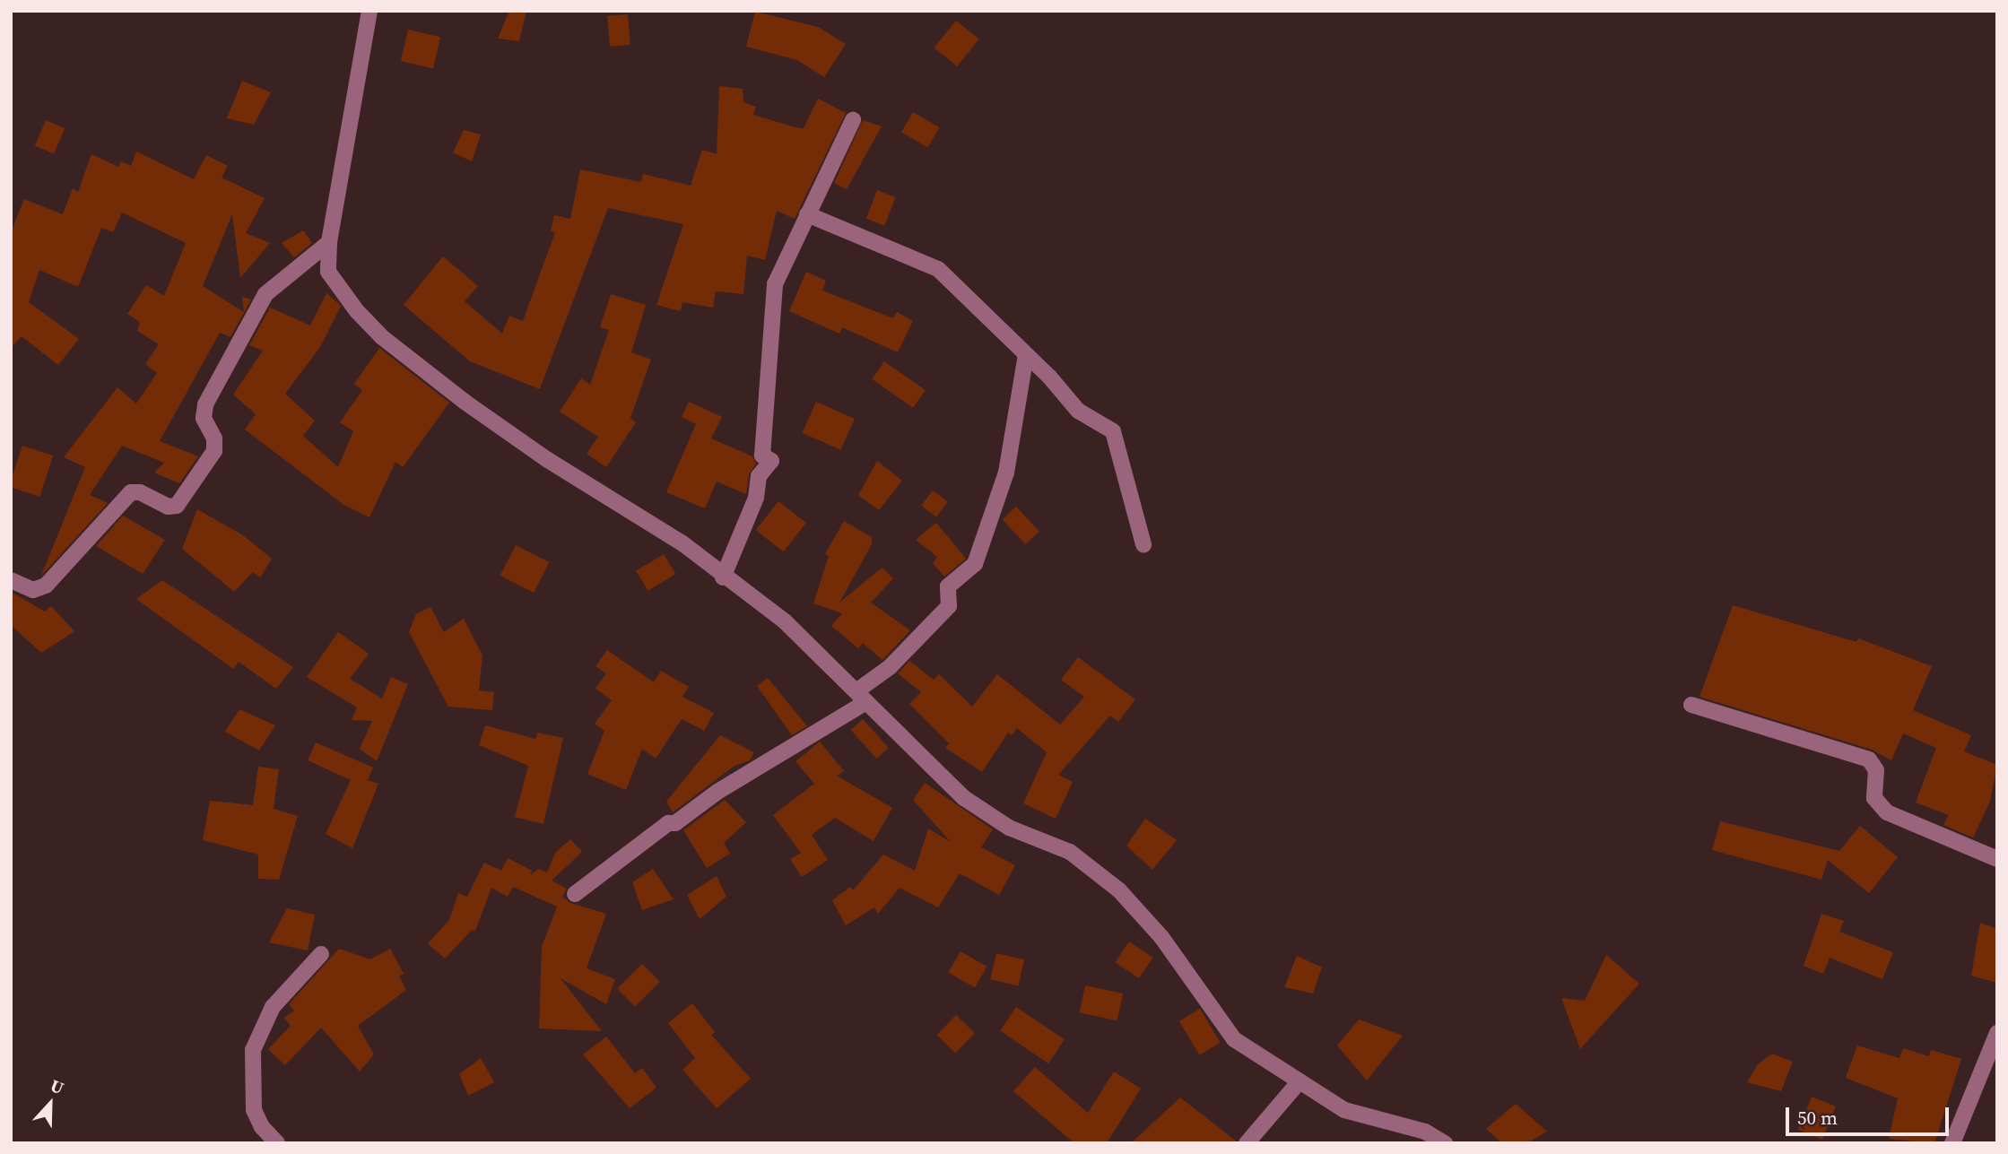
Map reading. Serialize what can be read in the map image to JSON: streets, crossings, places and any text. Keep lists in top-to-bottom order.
{
  "scale_bar": "50 m",
  "north": "top"
}
